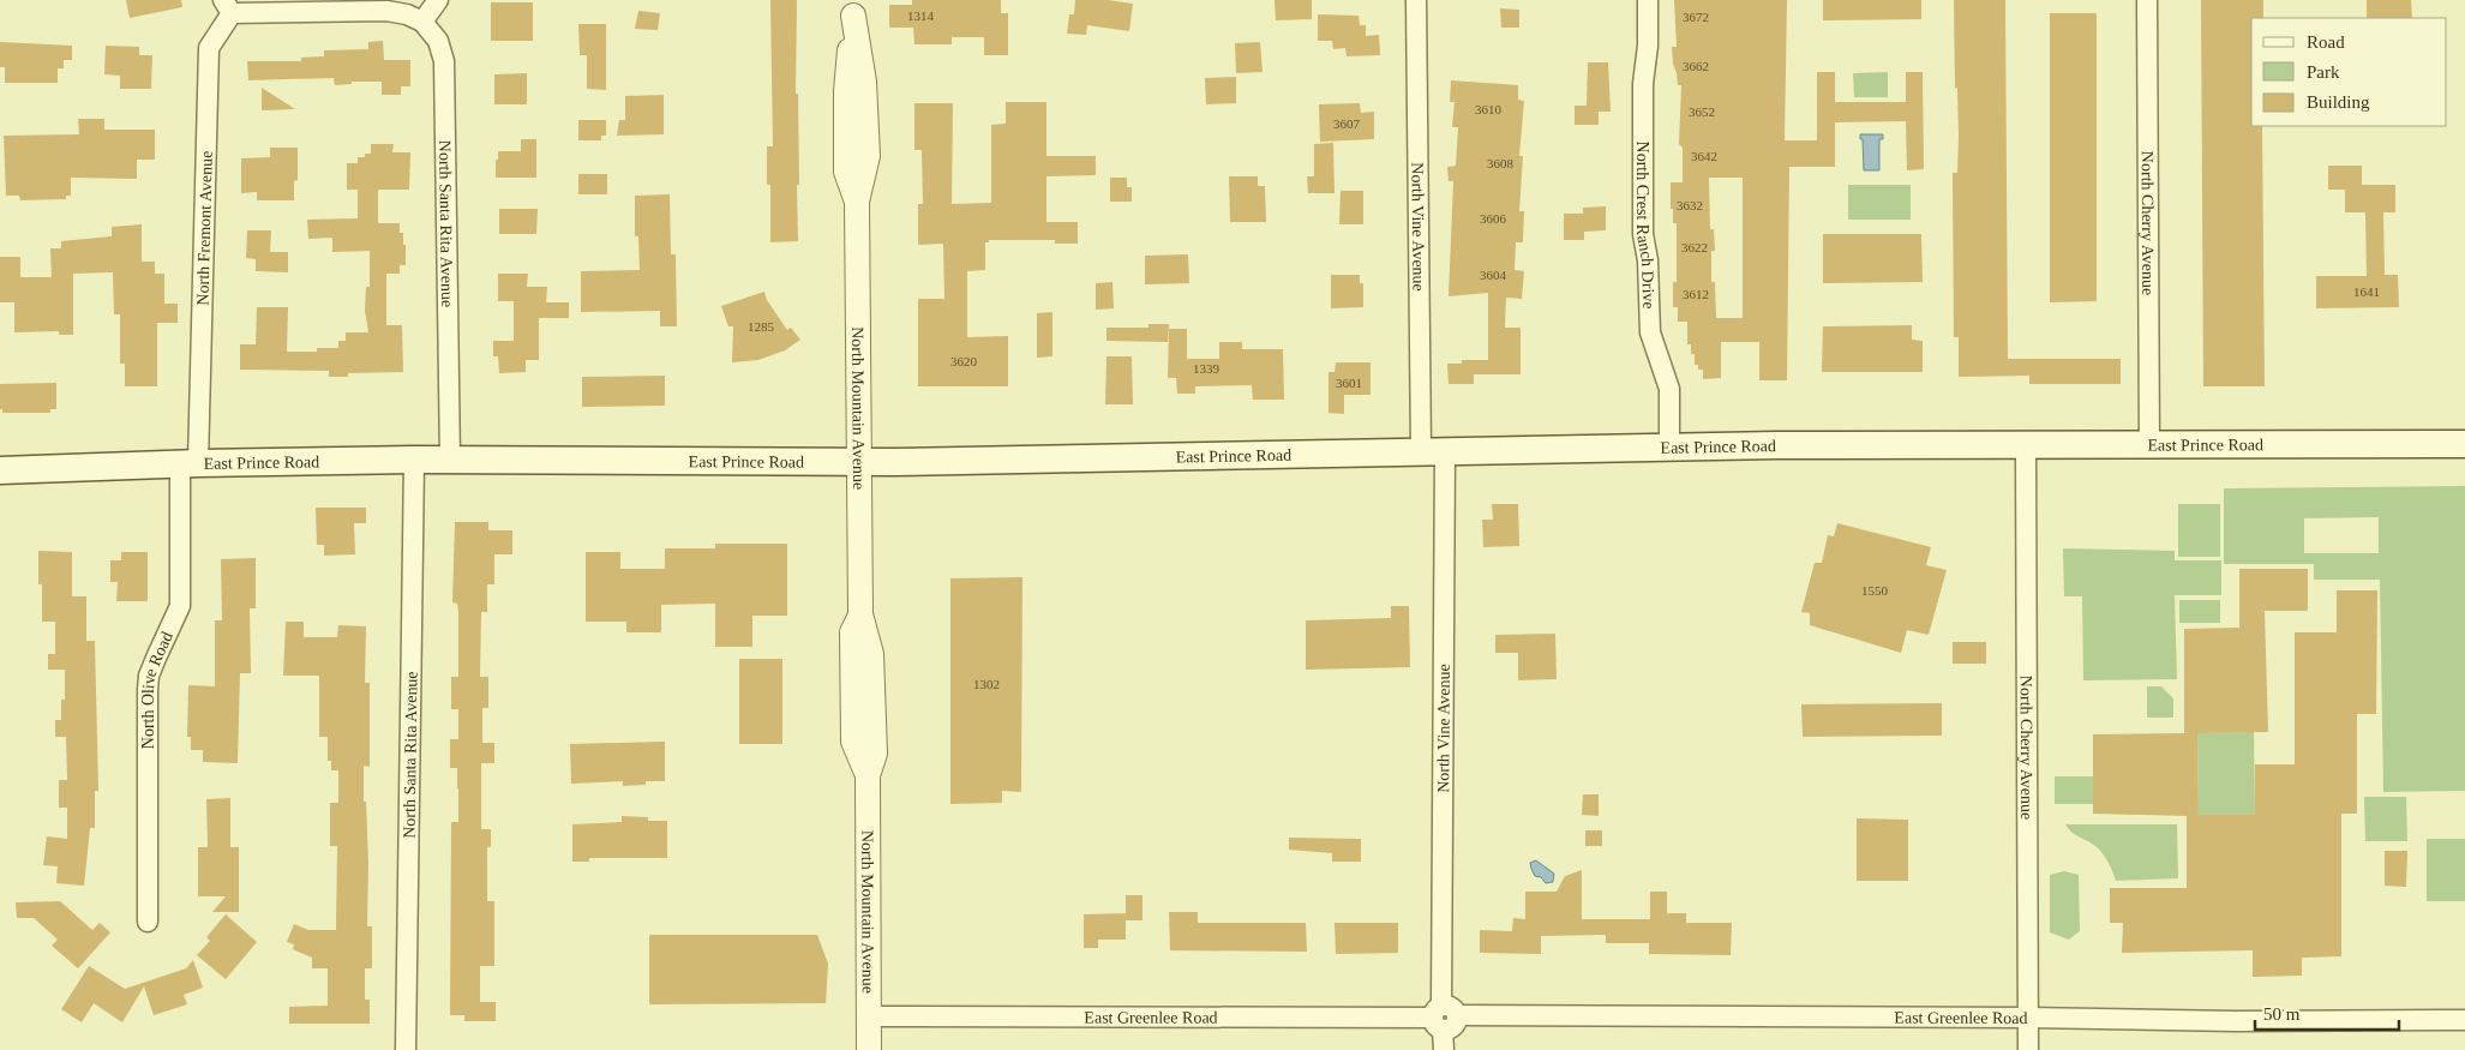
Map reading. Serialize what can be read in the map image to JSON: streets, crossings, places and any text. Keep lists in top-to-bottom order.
{
  "streets": {
    "main road": ["East Prince Road"],
    "street": [
      "North Cherry Avenue",
      "North Santa Rita Avenue",
      "North Crest Ranch Drive",
      "North Vine Avenue",
      "North Fremont Avenue",
      "North Mountain Avenue",
      "North Olive Road",
      "East Greenlee Road"
    ]
  },
  "crossings": [
    ["North Cherry Avenue", "East Prince Road"],
    ["North Cherry Avenue", "East Greenlee Road"],
    ["North Santa Rita Avenue", "East Prince Road"],
    ["North Crest Ranch Drive", "East Prince Road"],
    ["North Vine Avenue", "East Prince Road"],
    ["North Vine Avenue", "East Greenlee Road"],
    ["North Fremont Avenue", "East Prince Road"],
    ["North Fremont Avenue", "North Olive Road"],
    ["North Mountain Avenue", "East Prince Road"],
    ["North Mountain Avenue", "East Greenlee Road"],
    ["East Prince Road", "North Olive Road"]
  ],
  "house_numbers": [
    "1314",
    "3672",
    "3662",
    "3610",
    "3652",
    "3607",
    "3642",
    "3608",
    "3632",
    "3606",
    "3622",
    "3604",
    "1641",
    "3612",
    "1285",
    "3620",
    "1339",
    "3601",
    "1550",
    "1302"
  ],
  "legend": ["Road", "Park", "Building"],
  "scale_bar": "50 m"
}
